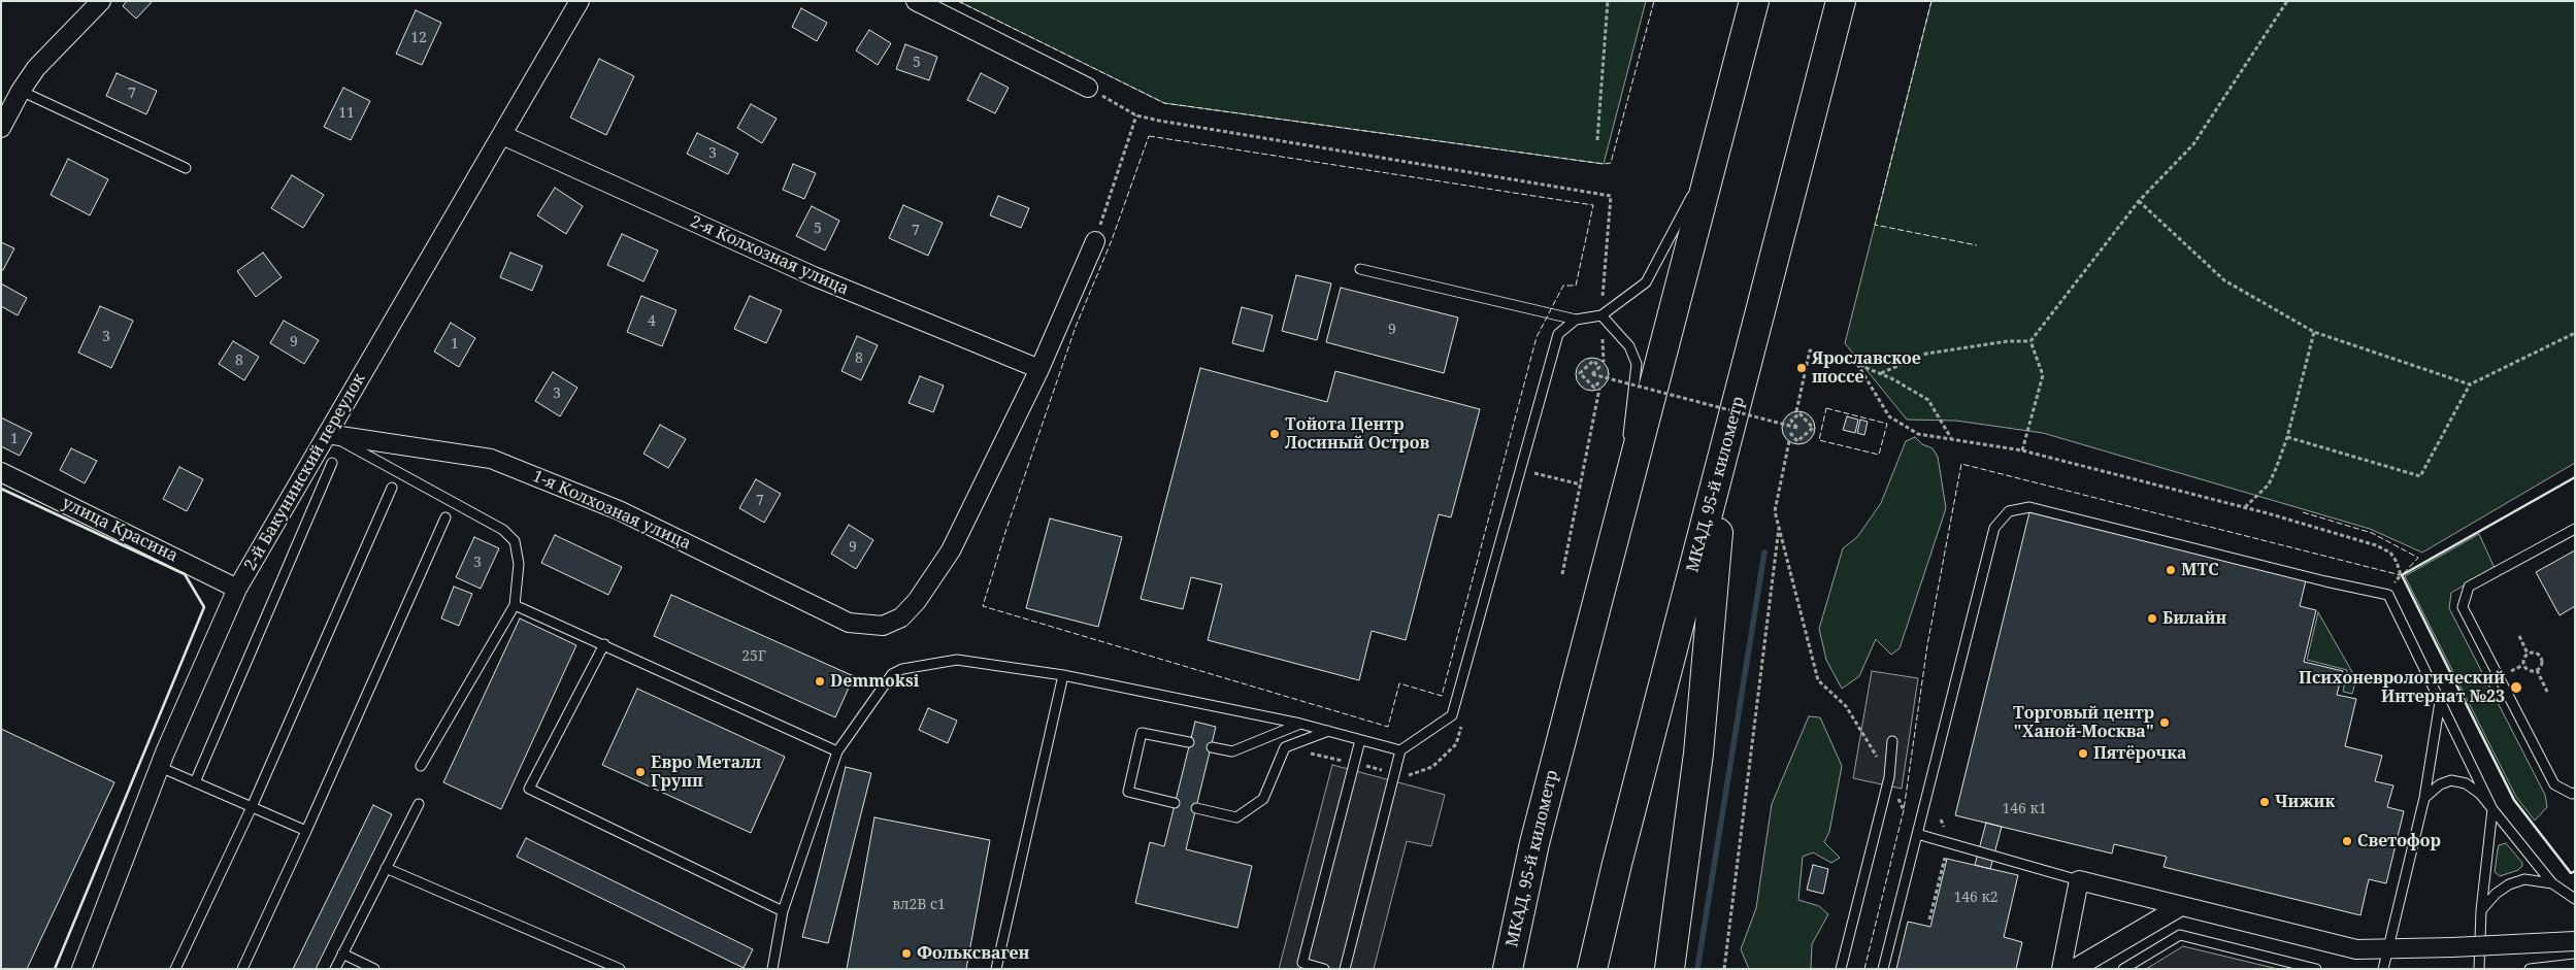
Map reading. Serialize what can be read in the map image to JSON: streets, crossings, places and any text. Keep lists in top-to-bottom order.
{
  "streets": {
    "highway": ["МКАД, 95-й километр"],
    "street": [
      "2-я Колхозная улица",
      "2-й Бакунинский переулок",
      "1-я Колхозная улица",
      "улица Красина"
    ]
  },
  "crossings": [
    ["2-я Колхозная улица", "2-й Бакунинский переулок"],
    ["2-я Колхозная улица", "1-я Колхозная улица"],
    ["2-й Бакунинский переулок", "1-я Колхозная улица"],
    ["2-й Бакунинский переулок", "улица Красина"]
  ],
  "places": [
    "Ярославское шоссе",
    "Тойота Центр Лосиный Остров",
    "МТС",
    "Билайн",
    "Demmoksi",
    "Психоневрологический Интернат №23",
    "Торговый центр \"Ханой-Москва\"",
    "Пятёрочка",
    "Евро Металл Групп",
    "Чижик",
    "Светофор",
    "Фольксваген"
  ],
  "house_numbers": [
    "12",
    "5",
    "7",
    "11",
    "3",
    "5",
    "7",
    "4",
    "9",
    "3",
    "9",
    "1",
    "8",
    "8",
    "3",
    "1",
    "7",
    "9",
    "3",
    "25Г",
    "146 к1",
    "146 к2",
    "вл2В с1"
  ]
}
